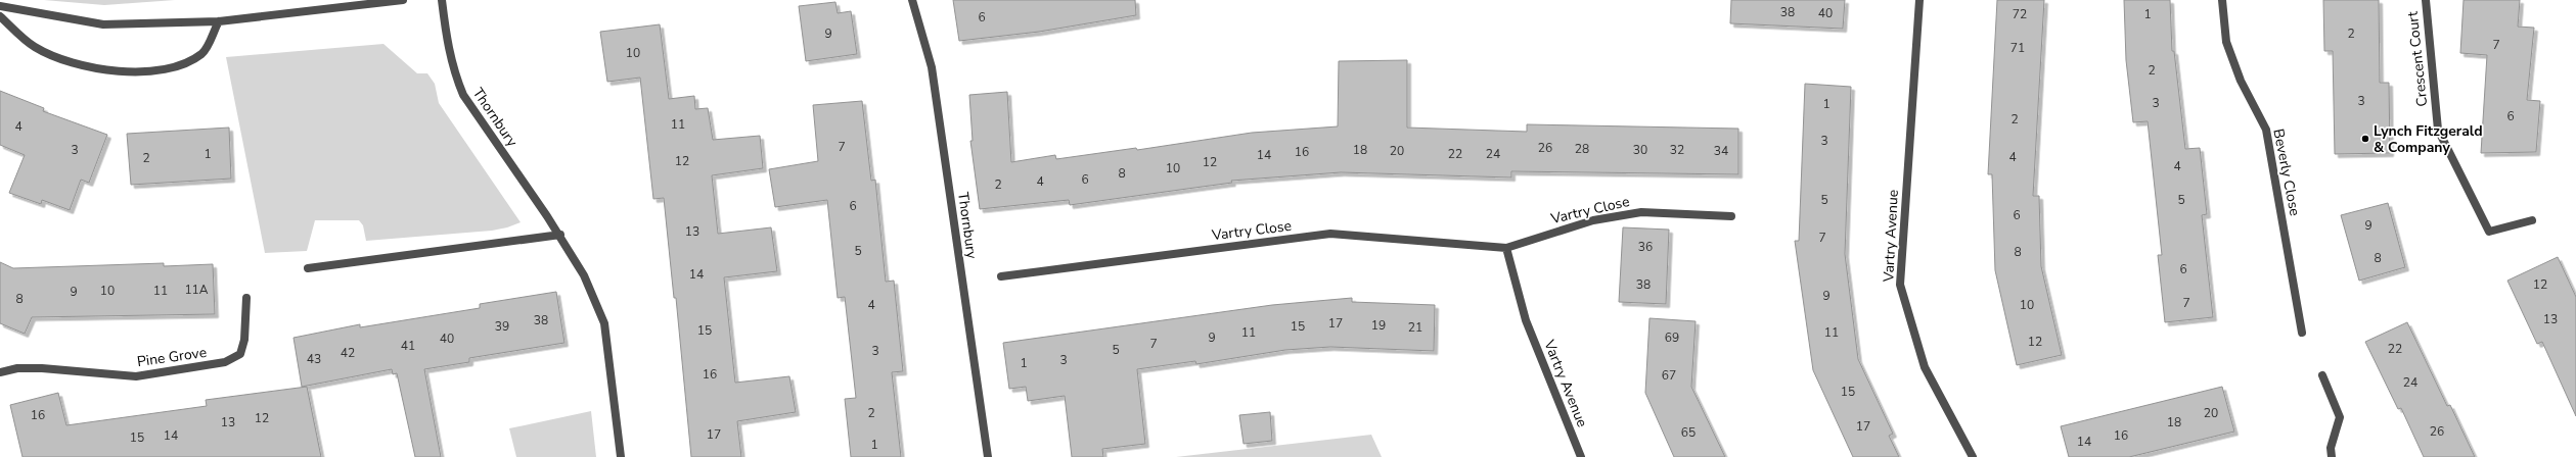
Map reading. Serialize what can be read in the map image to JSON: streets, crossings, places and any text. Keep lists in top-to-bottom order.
{
  "streets": {
    "street": [
      "Crescent Court",
      "Thornbury",
      "Beverly Close",
      "Vartry Close",
      "Vartry Avenue",
      "Pine Grove"
    ]
  },
  "crossings": [
    ["Vartry Close", "Vartry Avenue"]
  ],
  "places": ["Lynch Fitzgerald & Company"],
  "house_numbers": [
    "38",
    "40",
    "72",
    "1",
    "6",
    "9",
    "2",
    "7",
    "71",
    "10",
    "2",
    "3",
    "3",
    "1",
    "6",
    "2",
    "11",
    "4",
    "3",
    "7",
    "26",
    "28",
    "3",
    "18",
    "30",
    "32",
    "20",
    "34",
    "16",
    "1",
    "22",
    "24",
    "14",
    "4",
    "2",
    "12",
    "12",
    "4",
    "10",
    "8",
    "6",
    "4",
    "2",
    "5",
    "5",
    "6",
    "6",
    "9",
    "13",
    "7",
    "36",
    "5",
    "8",
    "8",
    "6",
    "14",
    "38",
    "12",
    "11A",
    "10",
    "11",
    "9",
    "9",
    "8",
    "7",
    "4",
    "10",
    "13",
    "38",
    "17",
    "19",
    "39",
    "15",
    "21",
    "15",
    "11",
    "11",
    "9",
    "69",
    "40",
    "12",
    "7",
    "41",
    "22",
    "5",
    "3",
    "42",
    "43",
    "3",
    "1",
    "16",
    "67",
    "24",
    "15",
    "2",
    "20",
    "16",
    "12",
    "13",
    "18",
    "17",
    "26",
    "65",
    "17",
    "14",
    "16",
    "15",
    "14",
    "1"
  ]
}
